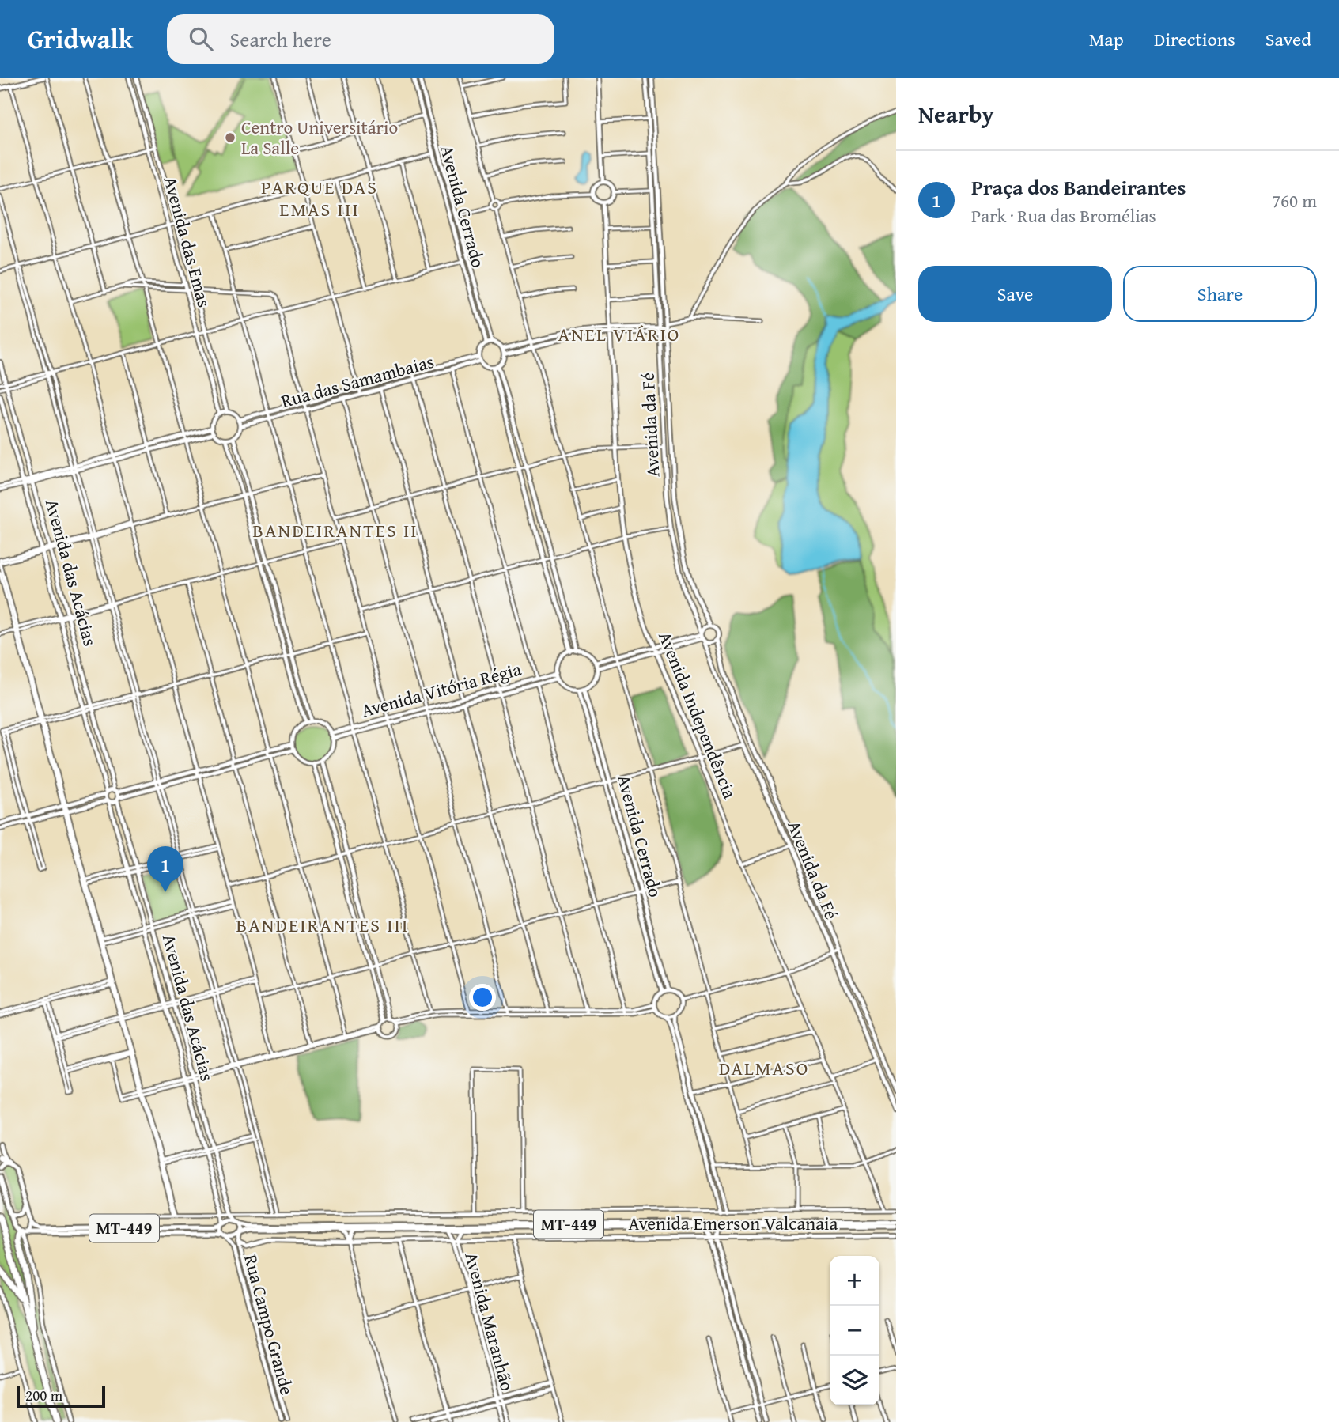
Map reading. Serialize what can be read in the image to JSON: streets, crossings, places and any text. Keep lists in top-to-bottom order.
{
  "streets": {
    "main road": ["MT-449"],
    "street": [
      "Avenida Cerrado",
      "Avenida das Emas",
      "Rua das Samambaias",
      "Avenida da Fé",
      "Avenida das Acácias",
      "Avenida Vitória Régia",
      "Avenida Independência",
      "Avenida Emerson Valcanaia",
      "Avenida Maranhão",
      "Rua Campo Grande"
    ]
  },
  "crossings": [
    ["Avenida Cerrado", "Rua das Samambaias"],
    ["Avenida Cerrado", "Avenida Vitória Régia"],
    ["Avenida das Emas", "Rua das Samambaias"],
    ["Avenida das Acácias", "MT-449"],
    ["Avenida das Acácias", "Rua Campo Grande"],
    ["Avenida Emerson Valcanaia", "Avenida Maranhão"],
    ["Avenida Emerson Valcanaia", "Rua Campo Grande"],
    ["MT-449", "Avenida Maranhão"],
    ["MT-449", "Rua Campo Grande"]
  ],
  "districts": [
    "PARQUE DAS EMAS III",
    "ANEL VIÁRIO",
    "BANDEIRANTES II",
    "BANDEIRANTES III",
    "DALMASO"
  ],
  "places": ["Centro Universitário La Salle"],
  "scale_bar": "200 m",
  "page": {
    "header": "Gridwalk",
    "search": "Search here",
    "nav": ["Map", "Directions", "Saved"],
    "heading": "Nearby",
    "list": [
      {
        "mark": "1",
        "name": "Praça dos Bandeirantes",
        "note": "Park · Rua das Bromélias",
        "value": "760 m"
      }
    ],
    "buttons": ["Save", "Share"],
    "pins": "1",
    "map_buttons": ["+", "−"],
    "scale": "200 m"
  }
}
